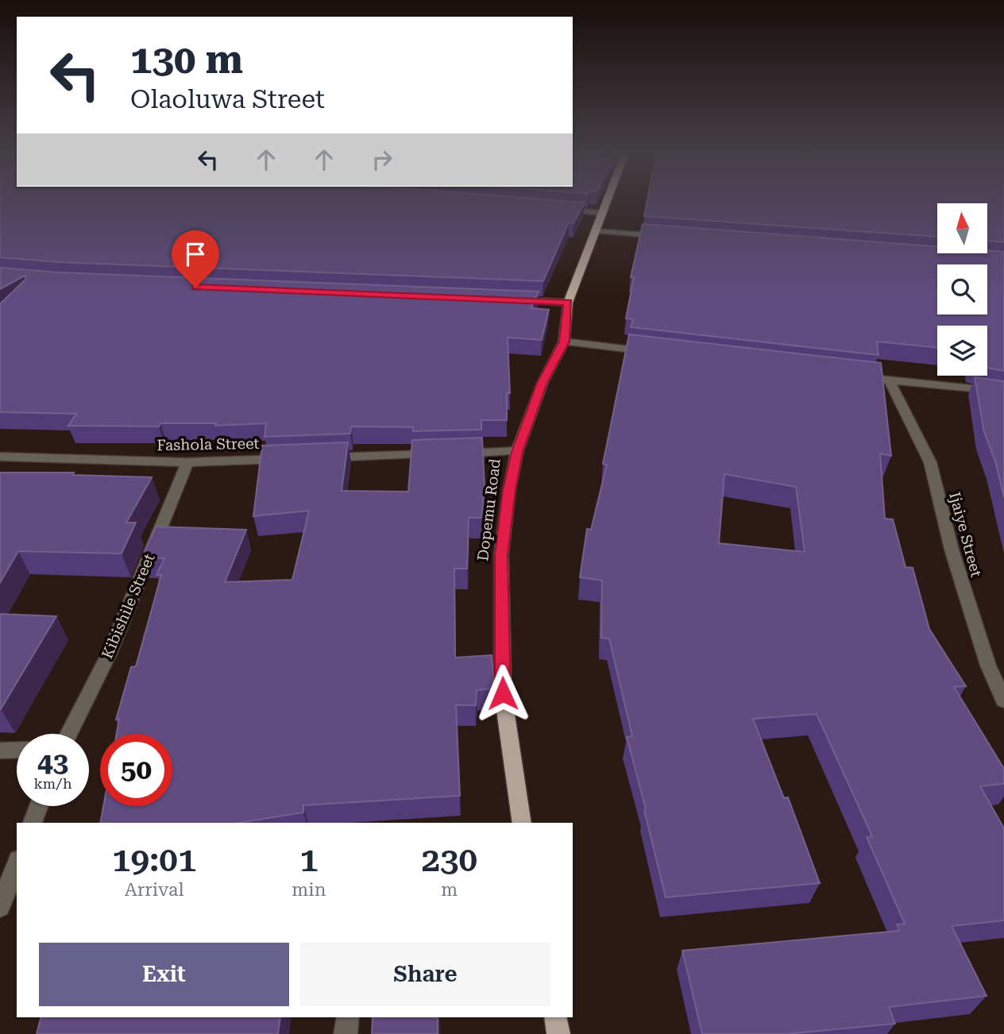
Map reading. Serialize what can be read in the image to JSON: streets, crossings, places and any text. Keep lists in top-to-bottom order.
{
  "streets": {
    "main road": ["Dopemu Road"],
    "street": ["Fashola Street", "Ijaiye Street", "Kibishile Street"]
  },
  "crossings": [
    ["Fashola Street", "Kibishile Street"]
  ],
  "north": "top",
  "page": {
    "turn": ["130 m", "Olaoluwa Street"],
    "speed": "43 km/h",
    "limit": "50",
    "eta": [
      "19:01",
      "Arrival",
      "1",
      "min",
      "230",
      "m"
    ],
    "buttons": ["Exit", "Share"]
  }
}
